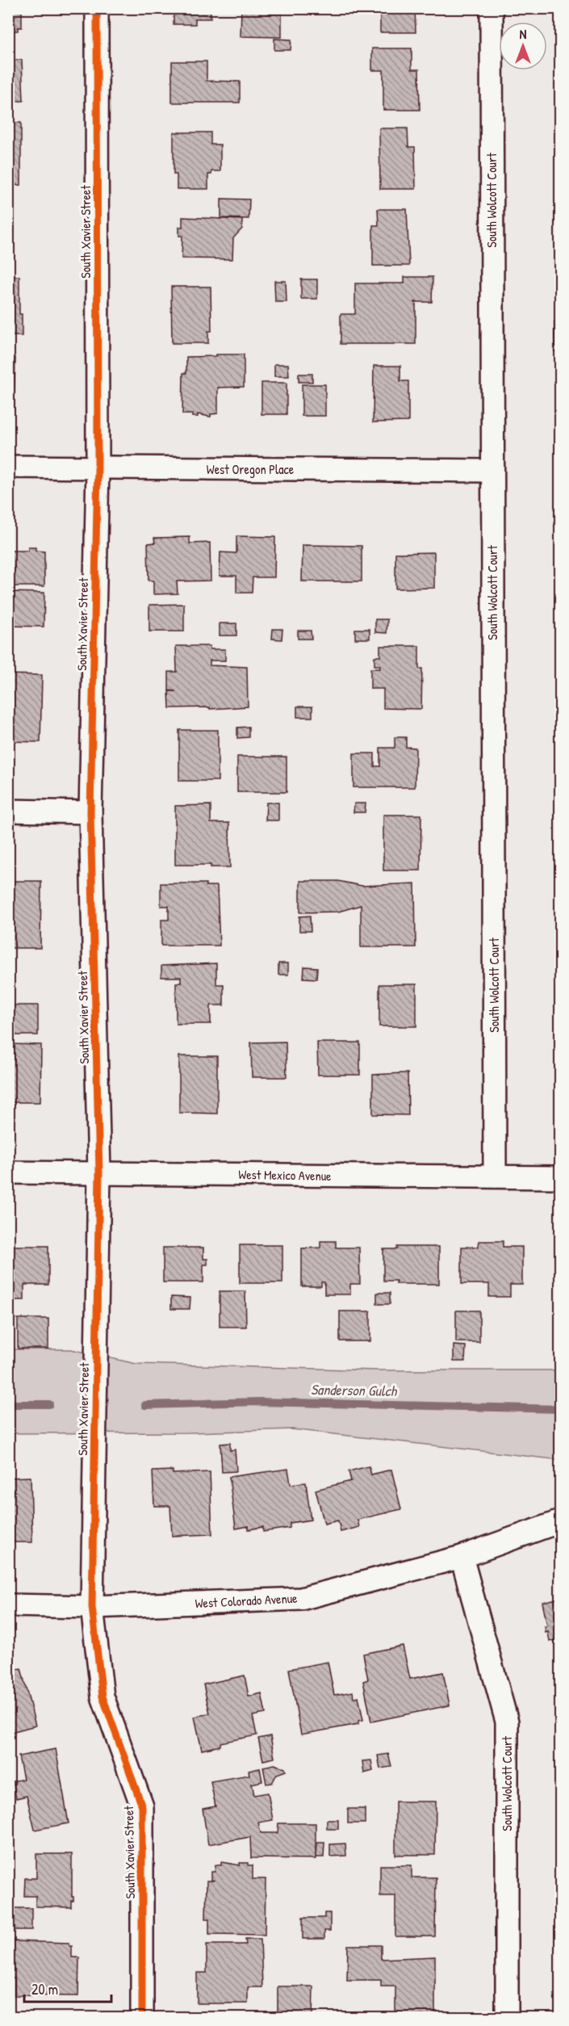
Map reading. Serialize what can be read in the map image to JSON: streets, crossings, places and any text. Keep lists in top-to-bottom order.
{
  "streets": {
    "street": [
      "South Wolcott Court",
      "South Xavier Street",
      "West Oregon Place",
      "West Mexico Avenue",
      "West Colorado Avenue"
    ]
  },
  "crossings": [
    ["South Wolcott Court", "West Oregon Place"],
    ["South Wolcott Court", "West Mexico Avenue"],
    ["South Wolcott Court", "West Colorado Avenue"],
    ["South Xavier Street", "West Oregon Place"],
    ["South Xavier Street", "West Mexico Avenue"],
    ["South Xavier Street", "West Colorado Avenue"]
  ],
  "water": ["Sanderson Gulch"],
  "scale_bar": "20 m",
  "north": "top"
}
